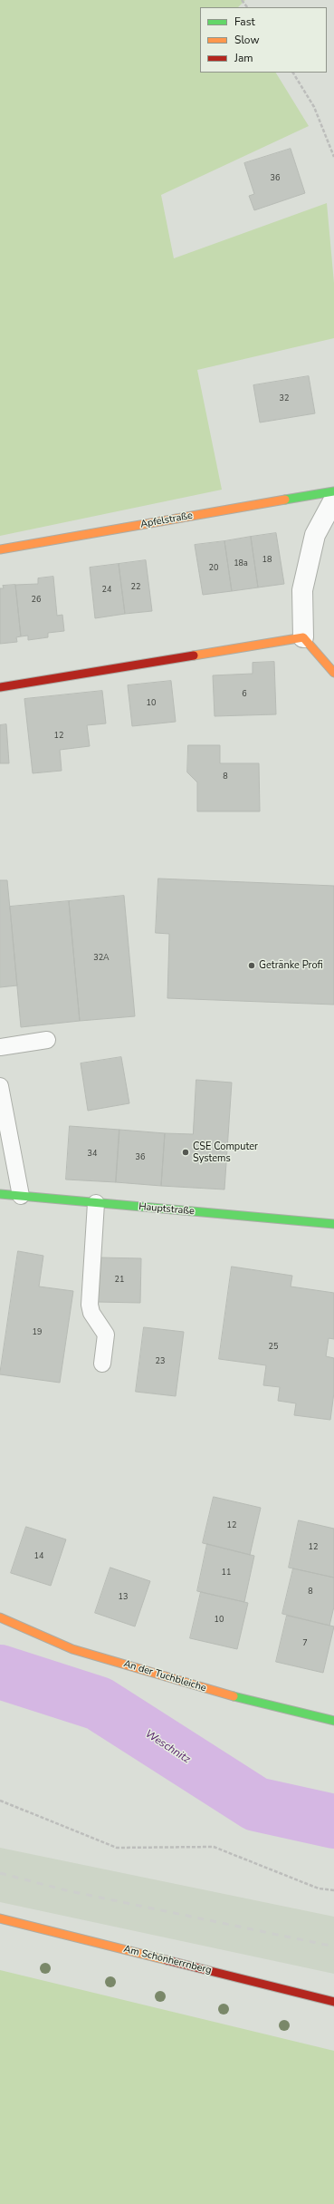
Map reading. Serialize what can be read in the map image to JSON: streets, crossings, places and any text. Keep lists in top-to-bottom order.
{
  "streets": {
    "street": [
      "Apfelstraße",
      "Hauptstraße",
      "An der Tuchbleiche",
      "Am Schönherrnberg"
    ]
  },
  "water": ["Weschnitz"],
  "places": ["Getränke Profi", "CSE Computer Systems"],
  "house_numbers": [
    "36",
    "32",
    "18",
    "18a",
    "20",
    "22",
    "24",
    "26",
    "6",
    "10",
    "12",
    "8",
    "32A",
    "34",
    "36",
    "21",
    "19",
    "25",
    "23",
    "12",
    "12",
    "14",
    "11",
    "8",
    "13",
    "10",
    "7"
  ],
  "legend": ["Fast", "Slow", "Jam"]
}
